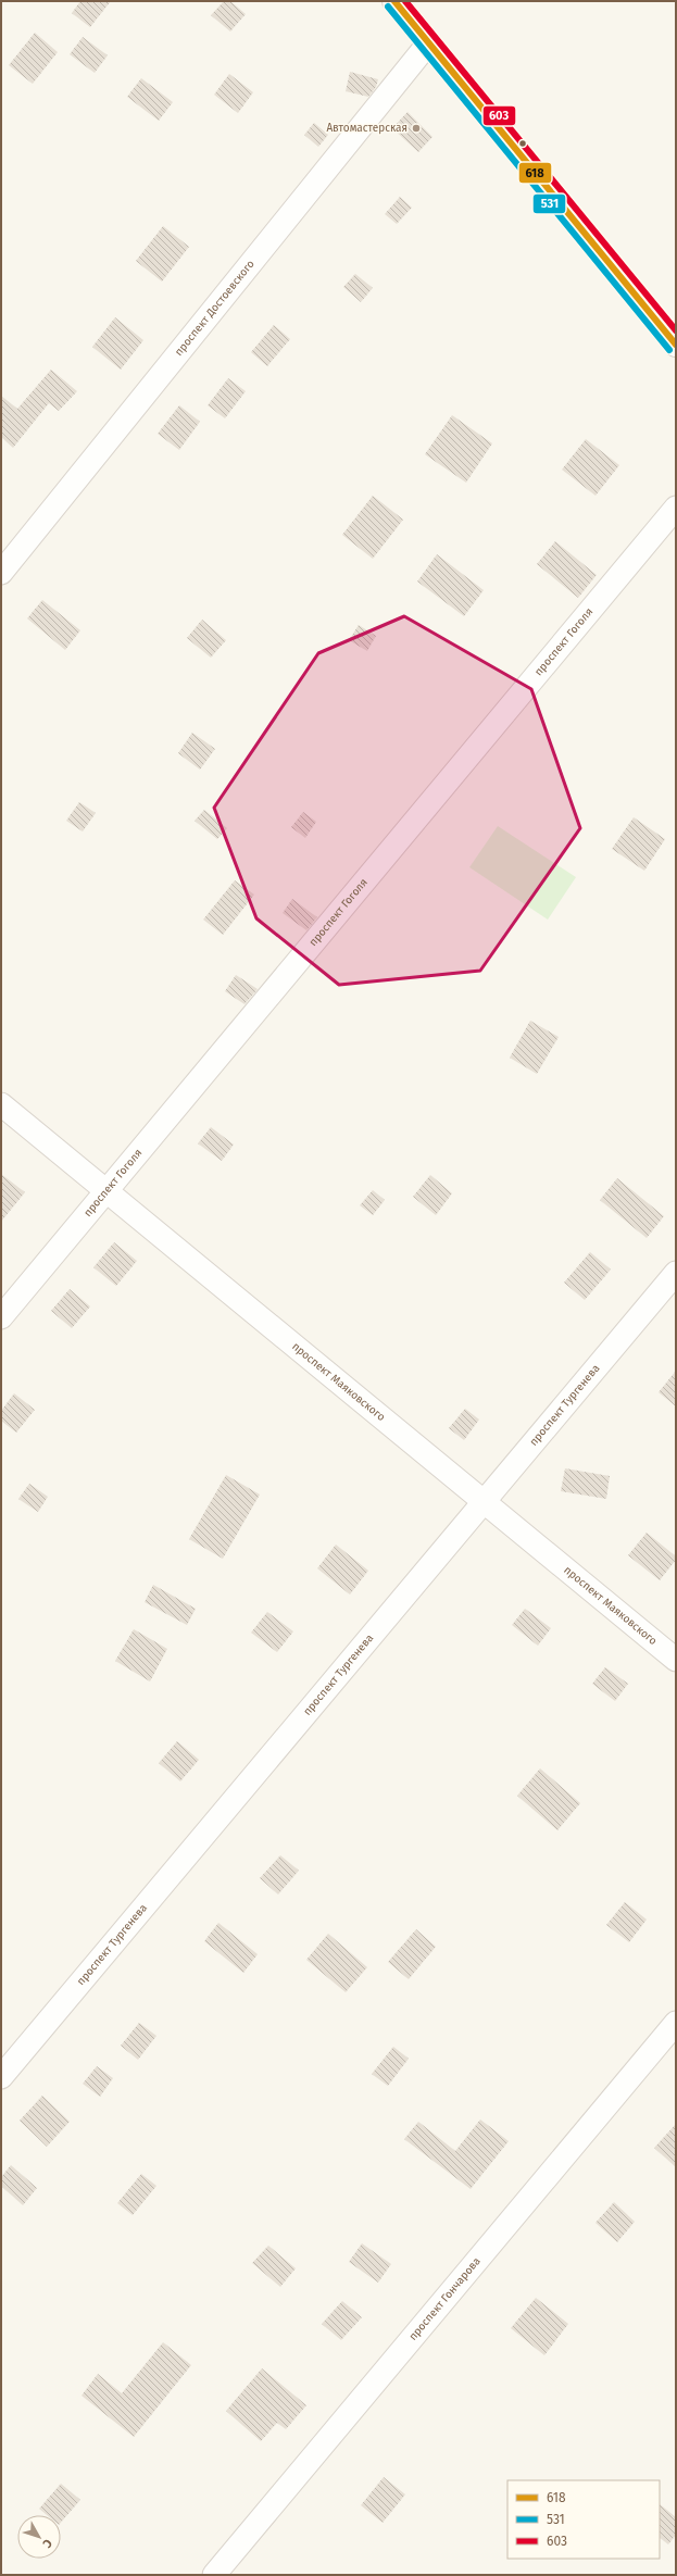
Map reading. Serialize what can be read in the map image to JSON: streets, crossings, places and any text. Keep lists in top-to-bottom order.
{
  "streets": {
    "street": [
      "проспект Достоевского",
      "проспект Гоголя",
      "проспект Маяковского",
      "проспект Тургенева",
      "проспект Гончарова"
    ]
  },
  "crossings": [
    ["проспект Гоголя", "проспект Маяковского"],
    ["проспект Маяковского", "проспект Тургенева"]
  ],
  "places": ["Автомастерская"],
  "lines": ["transit line 618", "transit line 603", "transit line 531"],
  "legend": ["618", "531", "603"],
  "north": "bottom right"
}
